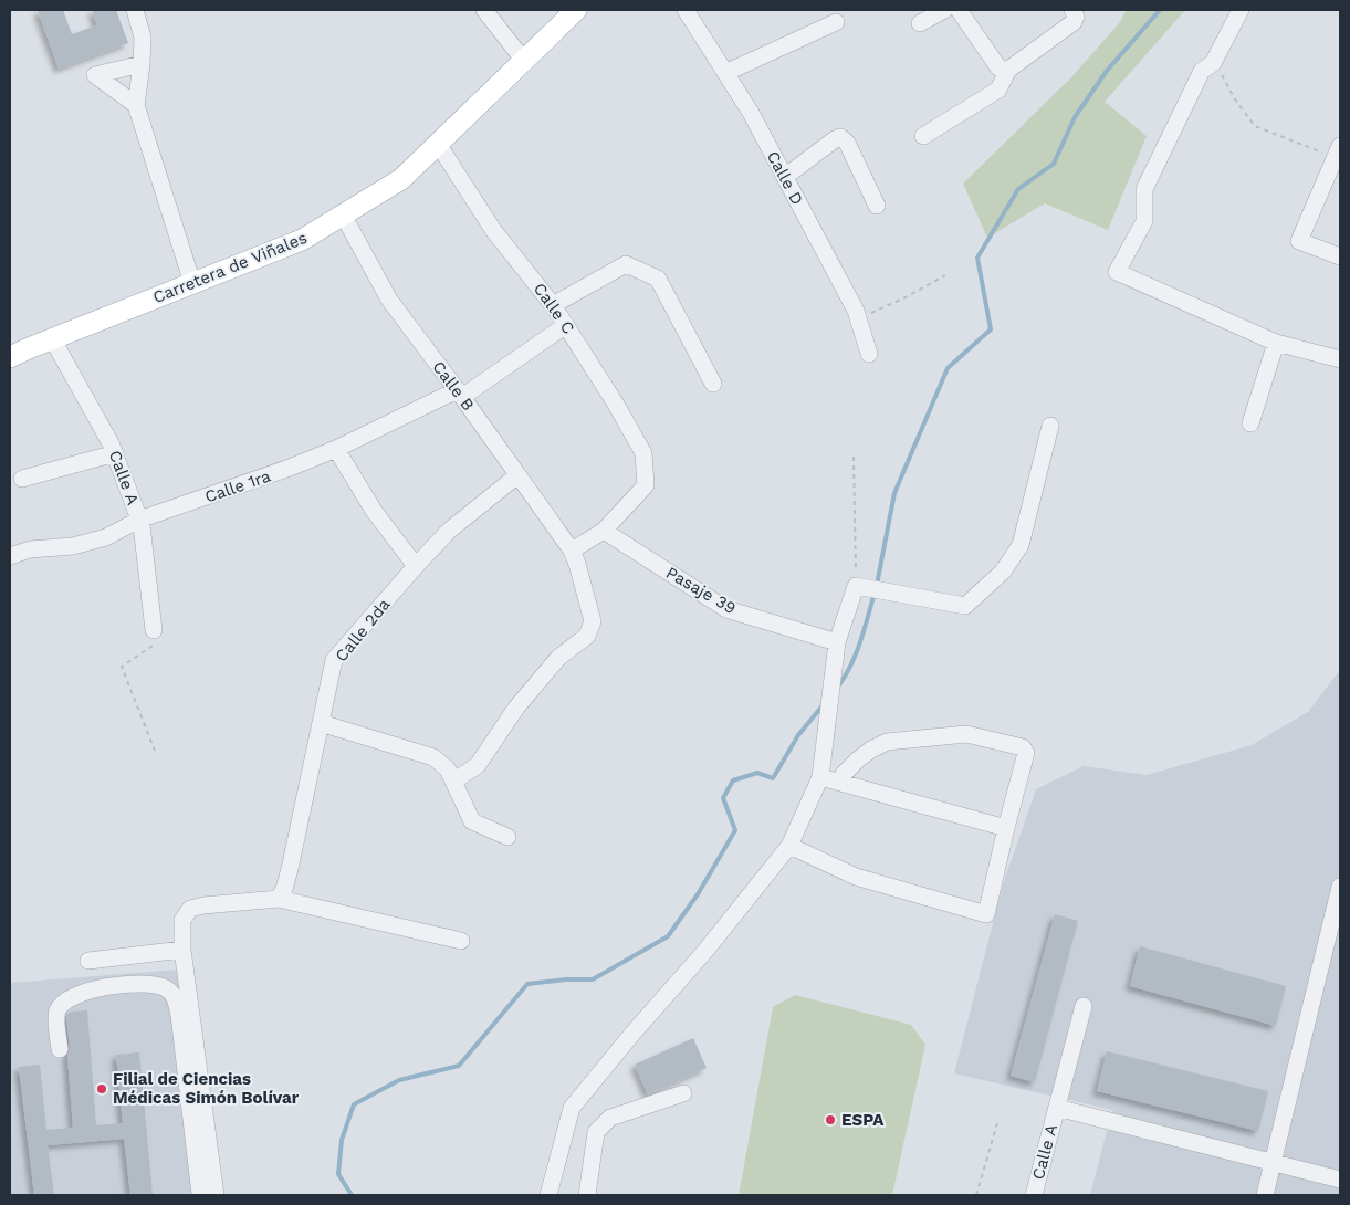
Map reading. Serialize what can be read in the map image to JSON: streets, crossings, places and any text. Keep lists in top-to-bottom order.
{
  "streets": {
    "main road": ["Carretera de Viñales"],
    "street": [
      "Calle D",
      "Calle C",
      "Calle B",
      "Calle A",
      "Calle 1ra",
      "Pasaje 39",
      "Calle 2da"
    ]
  },
  "crossings": [
    ["Carretera de Viñales", "Calle C"],
    ["Carretera de Viñales", "Calle B"],
    ["Carretera de Viñales", "Calle A"],
    ["Calle C", "Calle 1ra"],
    ["Calle C", "Pasaje 39"],
    ["Calle B", "Calle 1ra"],
    ["Calle B", "Calle 2da"],
    ["Calle A", "Calle 1ra"]
  ],
  "places": ["Filial de Ciencias Médicas Simón Bolívar", "ESPA"]
}
